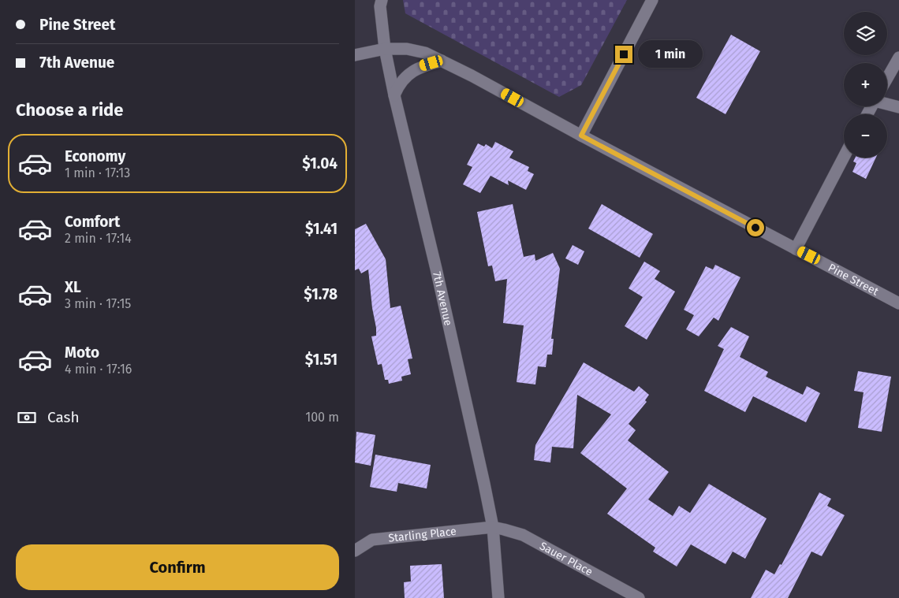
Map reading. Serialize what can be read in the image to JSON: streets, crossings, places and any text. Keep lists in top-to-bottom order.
{
  "streets": {
    "street": [
      "Pine Street",
      "7th Avenue",
      "Starling Place",
      "Sauer Place"
    ]
  },
  "crossings": [
    ["Pine Street", "7th Avenue"],
    ["7th Avenue", "Starling Place"],
    ["7th Avenue", "Sauer Place"],
    ["Starling Place", "Sauer Place"]
  ],
  "page": {
    "banner": ["Pine Street", "7th Avenue"],
    "map_buttons": ["+", "−"],
    "bubble": "1 min",
    "heading": "Choose a ride",
    "list": [
      {
        "name": "Economy",
        "note": "1 min · 17:13",
        "value": "$1.04"
      },
      {
        "name": "Comfort",
        "note": "2 min · 17:14",
        "value": "$1.41"
      },
      {
        "name": "XL",
        "note": "3 min · 17:15",
        "value": "$1.78"
      },
      {
        "name": "Moto",
        "note": "4 min · 17:16",
        "value": "$1.51"
      }
    ],
    "pay": ["Cash", "100 m"],
    "buttons": "Confirm"
  }
}
